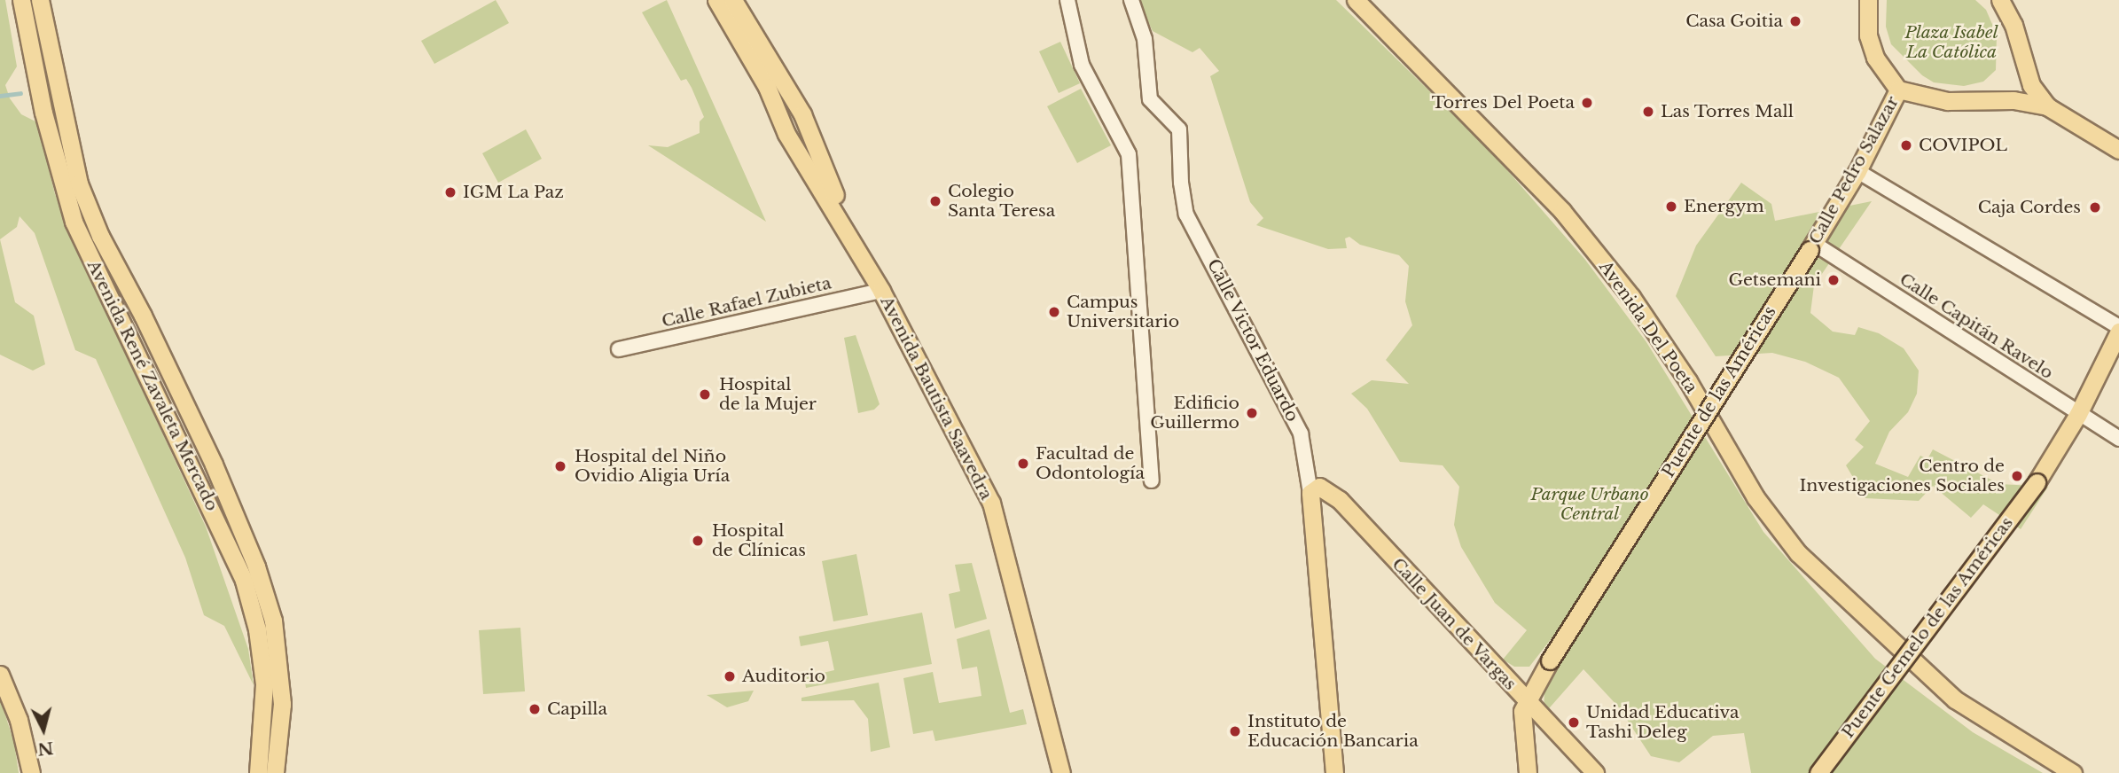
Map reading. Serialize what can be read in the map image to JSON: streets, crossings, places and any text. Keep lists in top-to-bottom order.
{
  "streets": {
    "main road": [
      "Calle Pedro Salazar",
      "Avenida Del Poeta",
      "Calle Victor Eduardo",
      "Avenida René Zavaleta Mercado",
      "Puente de las Américas",
      "Avenida Bautista Saavedra",
      "Calle Juan de Vargas",
      "Puente Gemelo de las Américas"
    ],
    "street": ["Calle Rafael Zubieta", "Calle Capitán Ravelo"]
  },
  "crossings": [
    ["Calle Pedro Salazar", "Calle Capitán Ravelo"],
    ["Calle Pedro Salazar", "Puente de las Américas"],
    ["Calle Rafael Zubieta", "Avenida Bautista Saavedra"],
    ["Calle Capitán Ravelo", "Puente de las Américas"],
    ["Calle Capitán Ravelo", "Puente Gemelo de las Américas"],
    ["Calle Victor Eduardo", "Calle Juan de Vargas"],
    ["Puente de las Américas", "Calle Juan de Vargas"]
  ],
  "parks": ["Plaza Isabel La Católica", "Parque Urbano Central"],
  "places": [
    "Casa Goitia",
    "Torres Del Poeta",
    "Las Torres Mall",
    "COVIPOL",
    "IGM La Paz",
    "Colegio Santa Teresa",
    "Energym",
    "Caja Cordes",
    "Getsemani",
    "Campus Universitario",
    "Hospital de la Mujer",
    "Edificio Guillermo",
    "Facultad de Odontología",
    "Hospital del Niño Ovidio Aligia Uría",
    "Centro de Investigaciones Sociales",
    "Hospital de Clínicas",
    "Auditorio",
    "Capilla",
    "Unidad Educativa Tashi Deleg",
    "Instituto de Educación Bancaria"
  ],
  "north": "bottom"
}
